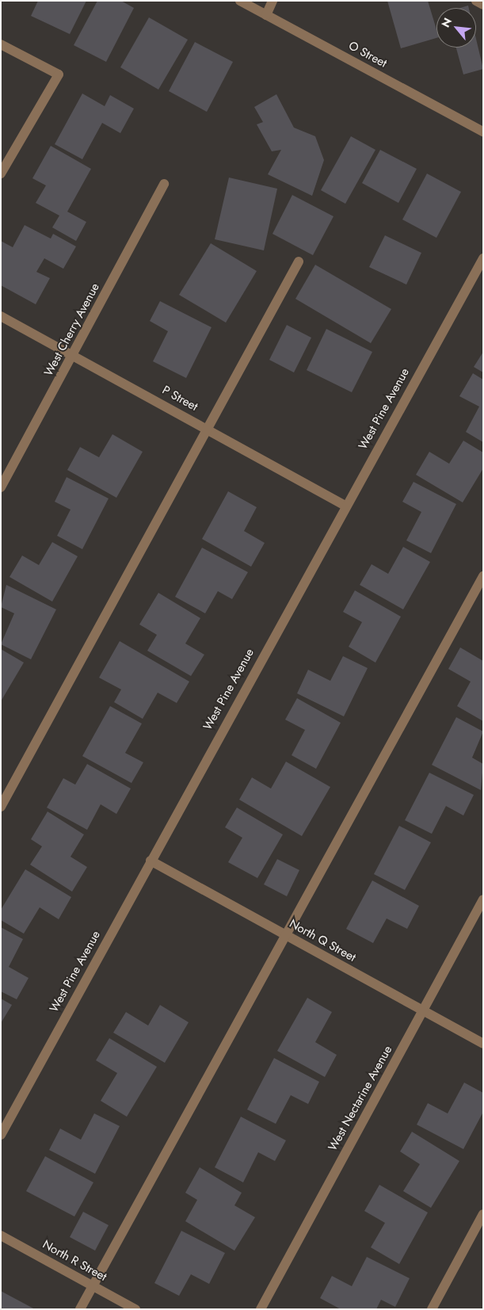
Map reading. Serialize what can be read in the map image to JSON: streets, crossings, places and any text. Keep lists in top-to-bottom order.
{
  "streets": {
    "street": [
      "O Street",
      "West Cherry Avenue",
      "P Street",
      "West Pine Avenue",
      "North Q Street",
      "West Nectarine Avenue",
      "North R Street"
    ]
  },
  "crossings": [
    ["West Cherry Avenue", "P Street"],
    ["P Street", "West Pine Avenue"],
    ["West Pine Avenue", "North Q Street"],
    ["North Q Street", "West Nectarine Avenue"]
  ],
  "north": "top left"
}
